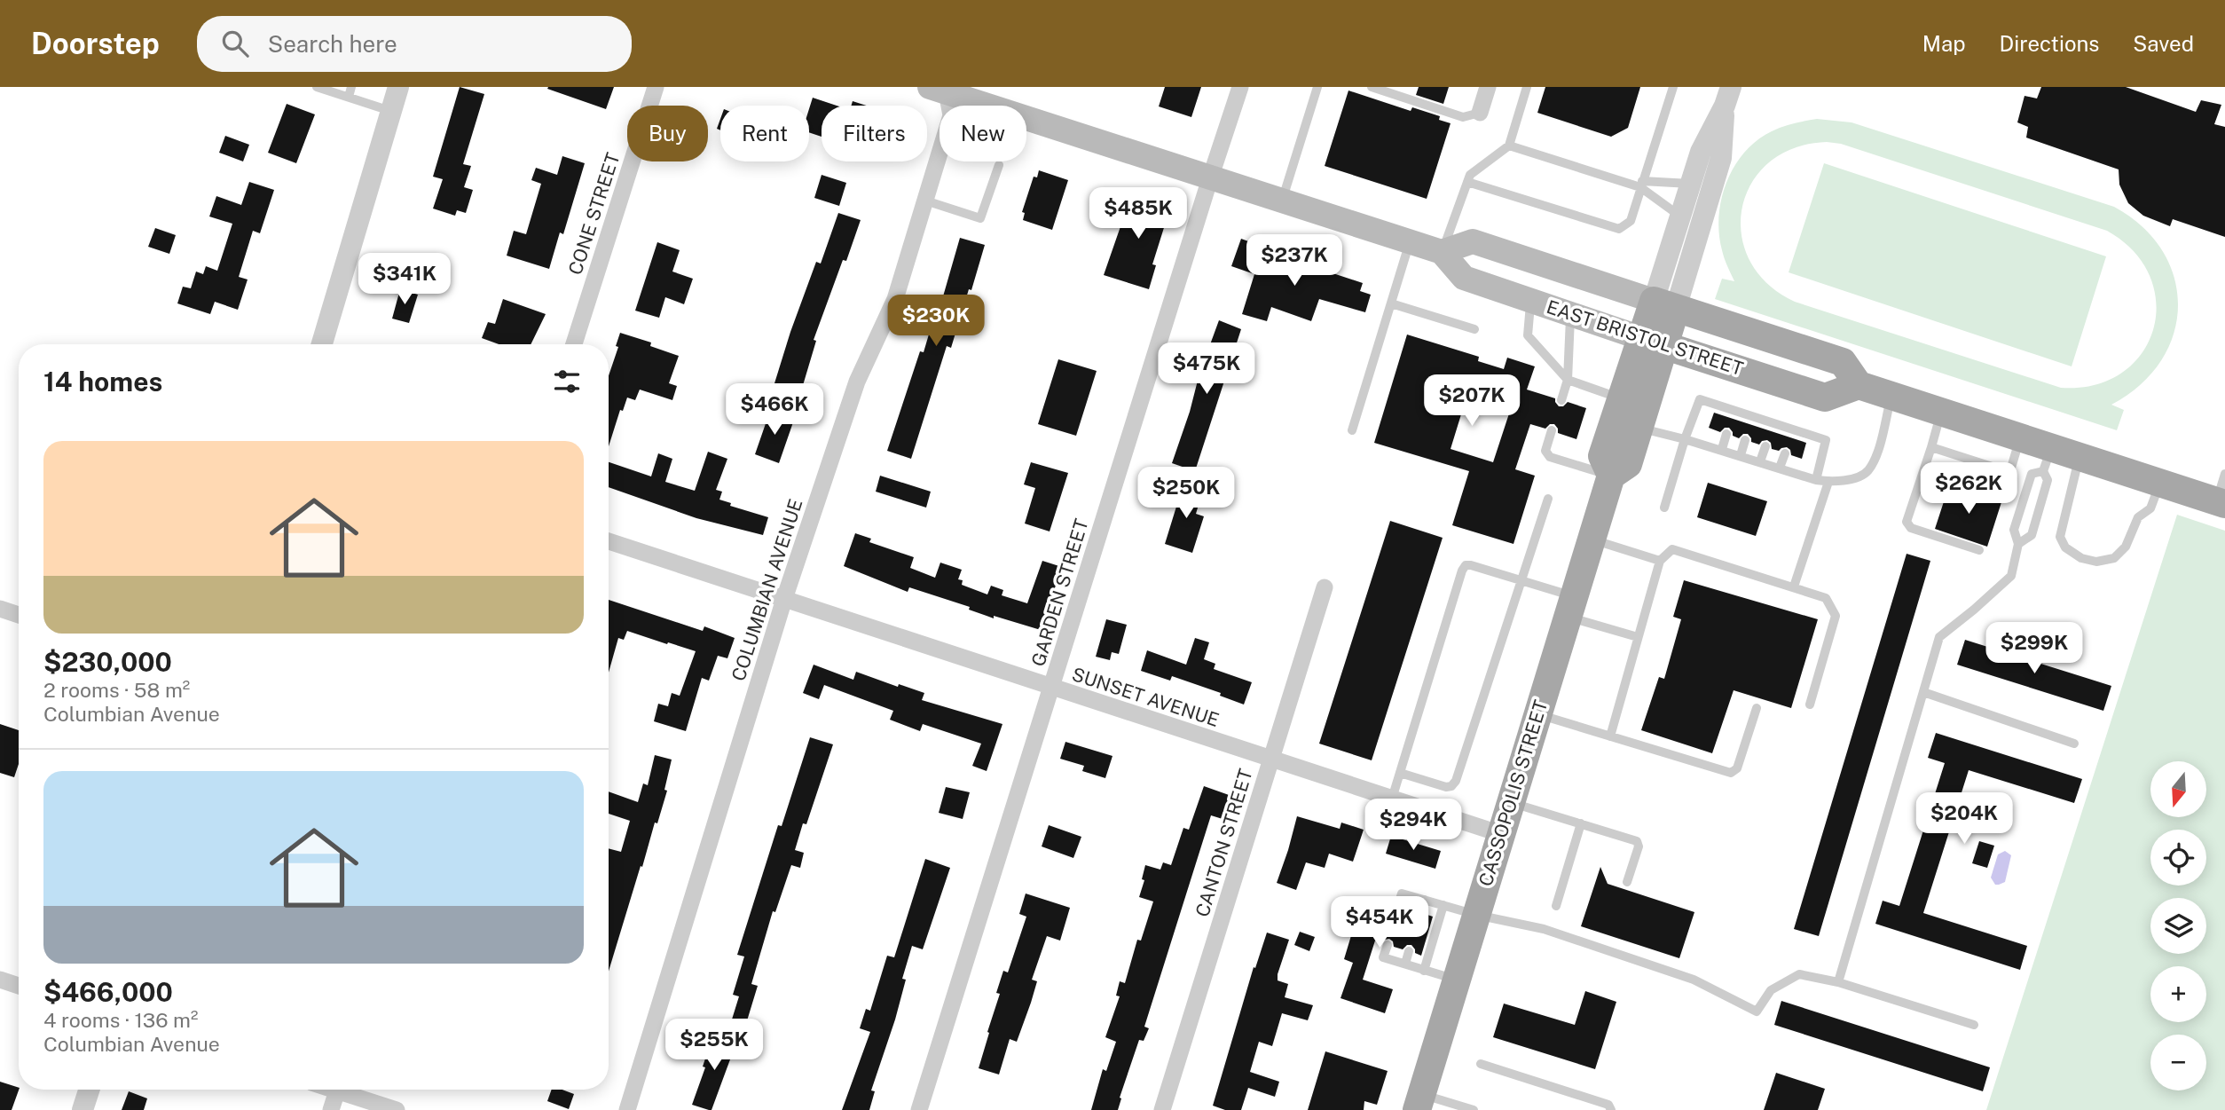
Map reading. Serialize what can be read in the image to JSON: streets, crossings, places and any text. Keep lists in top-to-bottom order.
{
  "streets": {
    "main road": ["EAST BRISTOL STREET", "CASSOPOLIS STREET"],
    "street": [
      "CONE STREET",
      "COLUMBIAN AVENUE",
      "GARDEN STREET",
      "SUNSET AVENUE",
      "CANTON STREET"
    ]
  },
  "crossings": [
    ["EAST BRISTOL STREET", "CASSOPOLIS STREET"],
    ["COLUMBIAN AVENUE", "SUNSET AVENUE"],
    ["GARDEN STREET", "SUNSET AVENUE"],
    ["SUNSET AVENUE", "CASSOPOLIS STREET"],
    ["SUNSET AVENUE", "CANTON STREET"]
  ],
  "north": "bottom",
  "page": {
    "header": "Doorstep",
    "search": "Search here",
    "nav": ["Map", "Directions", "Saved"],
    "chip": [
      "Buy",
      "Rent",
      "Filters",
      "New"
    ],
    "price": [
      "$485K",
      "$237K",
      "$341K",
      "$230K",
      "$475K",
      "$207K",
      "$466K",
      "$262K",
      "$250K",
      "$299K",
      "$204K",
      "$294K",
      "$454K",
      "$255K"
    ],
    "heading": "14 homes",
    "list": [
      {
        "name": "$230,000",
        "note": "2 rooms · 58 m² · Columbian Avenue"
      },
      {
        "name": "$466,000",
        "note": "4 rooms · 136 m² · Columbian Avenue"
      }
    ],
    "map_buttons": ["+", "−"]
  }
}
